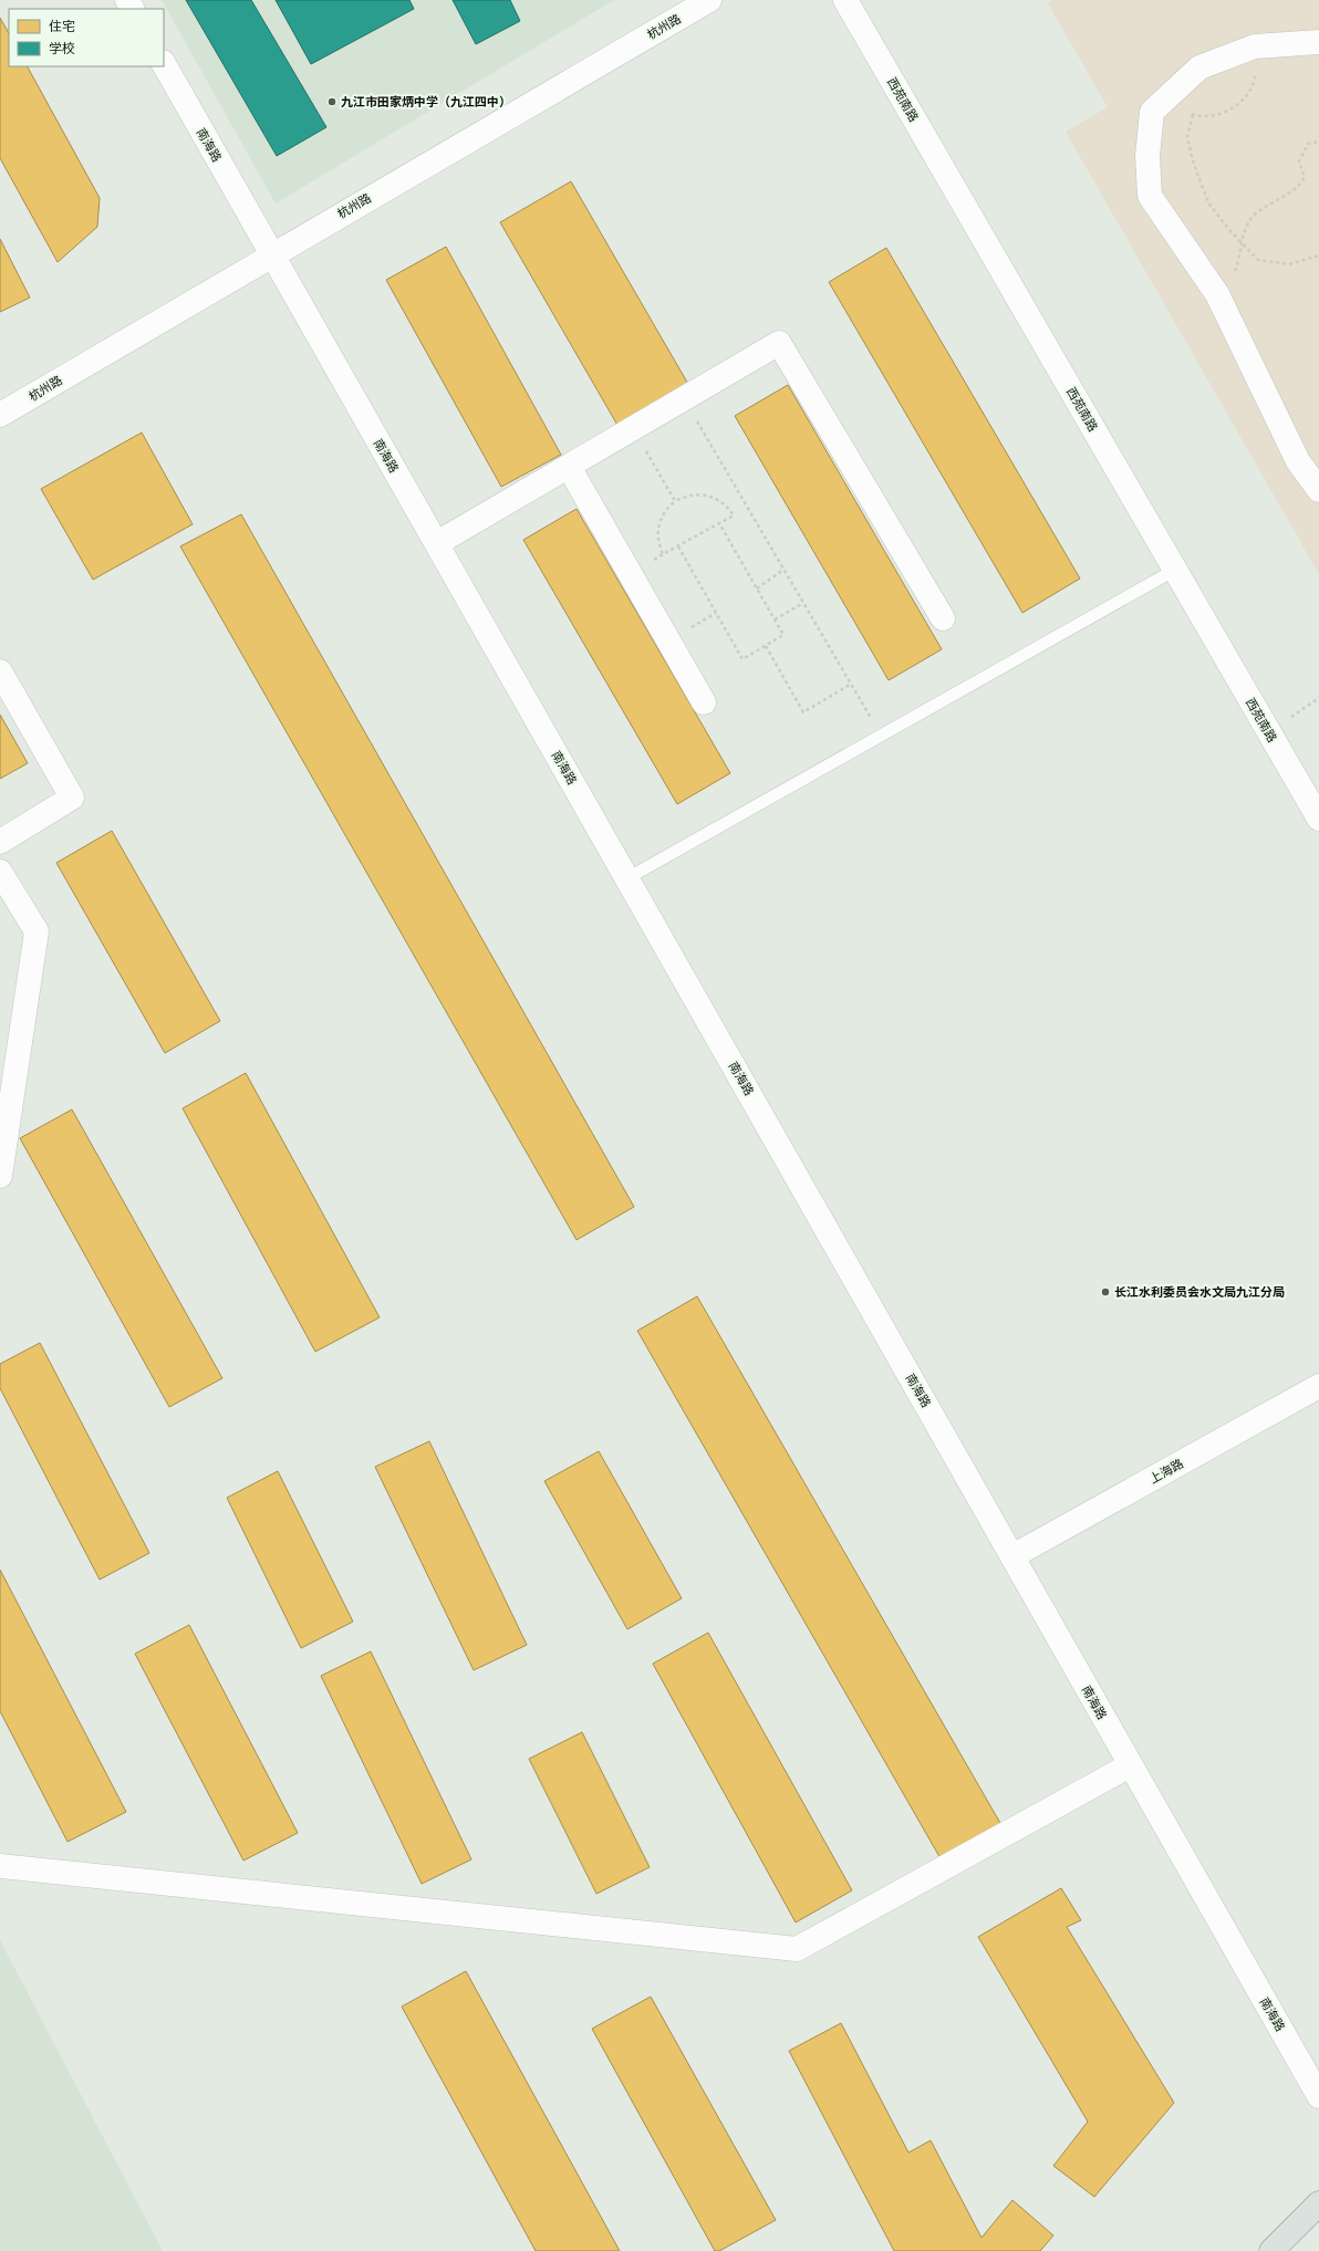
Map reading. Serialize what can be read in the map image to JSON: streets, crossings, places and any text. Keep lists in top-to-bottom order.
{
  "streets": {
    "street": [
      "杭州路",
      "西苑南路",
      "南海路",
      "上海路"
    ]
  },
  "crossings": [
    ["杭州路", "南海路"],
    ["南海路", "上海路"]
  ],
  "places": ["九江市田家炳中学（九江四中）", "长江水利委员会水文局九江分局"],
  "legend": ["住宅", "学校"]
}
